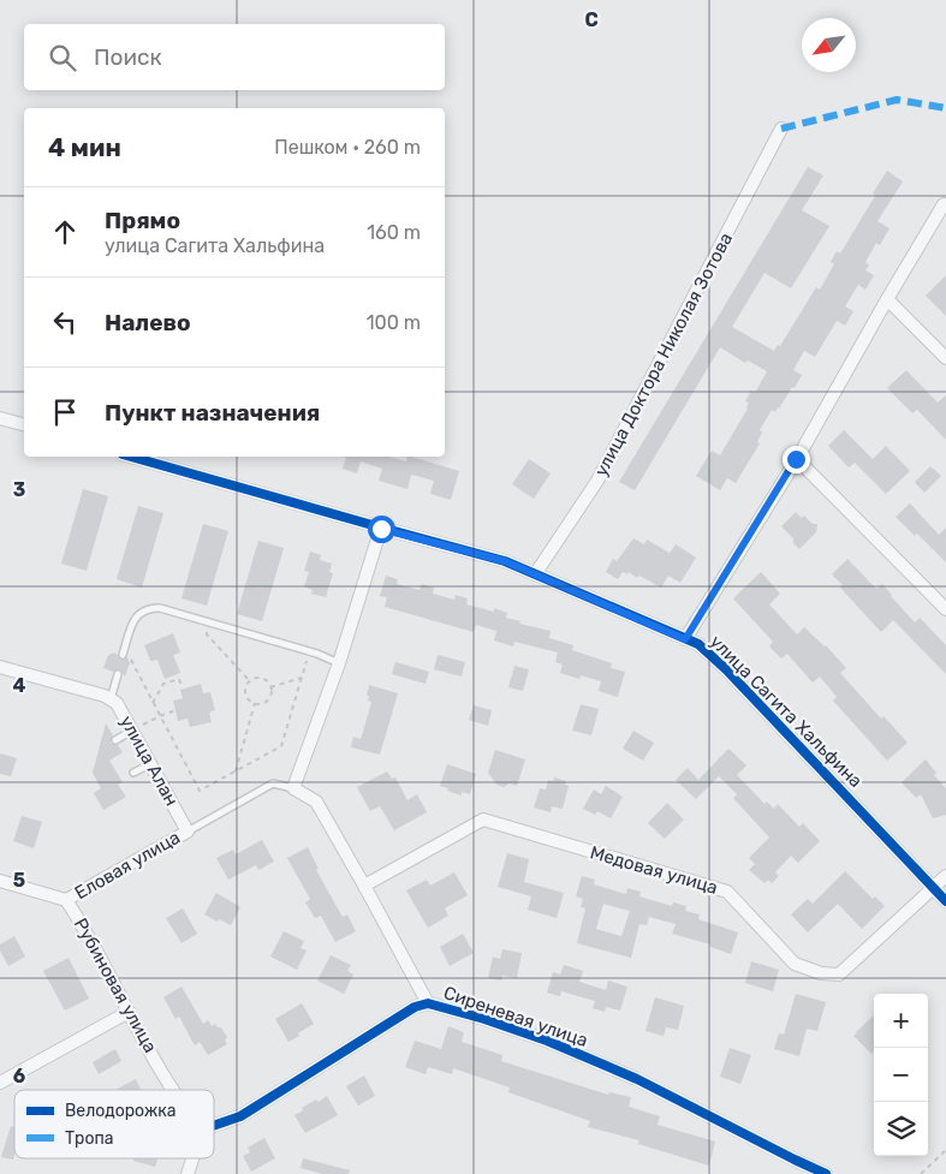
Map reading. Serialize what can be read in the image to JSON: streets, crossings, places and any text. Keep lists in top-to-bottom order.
{
  "streets": {
    "street": [
      "улица Доктора Николая Зотова",
      "улица Сагита Хальфина",
      "улица Алан",
      "Еловая улица",
      "Медовая улица",
      "Рубиновая улица",
      "Сиреневая улица"
    ]
  },
  "crossings": [
    ["улица Доктора Николая Зотова", "улица Сагита Хальфина"],
    ["улица Сагита Хальфина", "Медовая улица"],
    ["улица Алан", "Еловая улица"],
    ["Еловая улица", "Рубиновая улица"]
  ],
  "legend": ["Велодорожка", "Тропа"],
  "north": "bottom left",
  "page": {
    "search": "Поиск",
    "heading": ["4 мин", "Пешком · 260 m"],
    "list": [
      ["Прямо", "улица Сагита Хальфина", "160 m"],
      ["Налево", "100 m"],
      "Пункт назначения"
    ],
    "map_buttons": ["+", "−"]
  },
  "grid": {
    "columns": ["C"],
    "rows": [
      "3",
      "4",
      "5",
      "6"
    ]
  }
}
